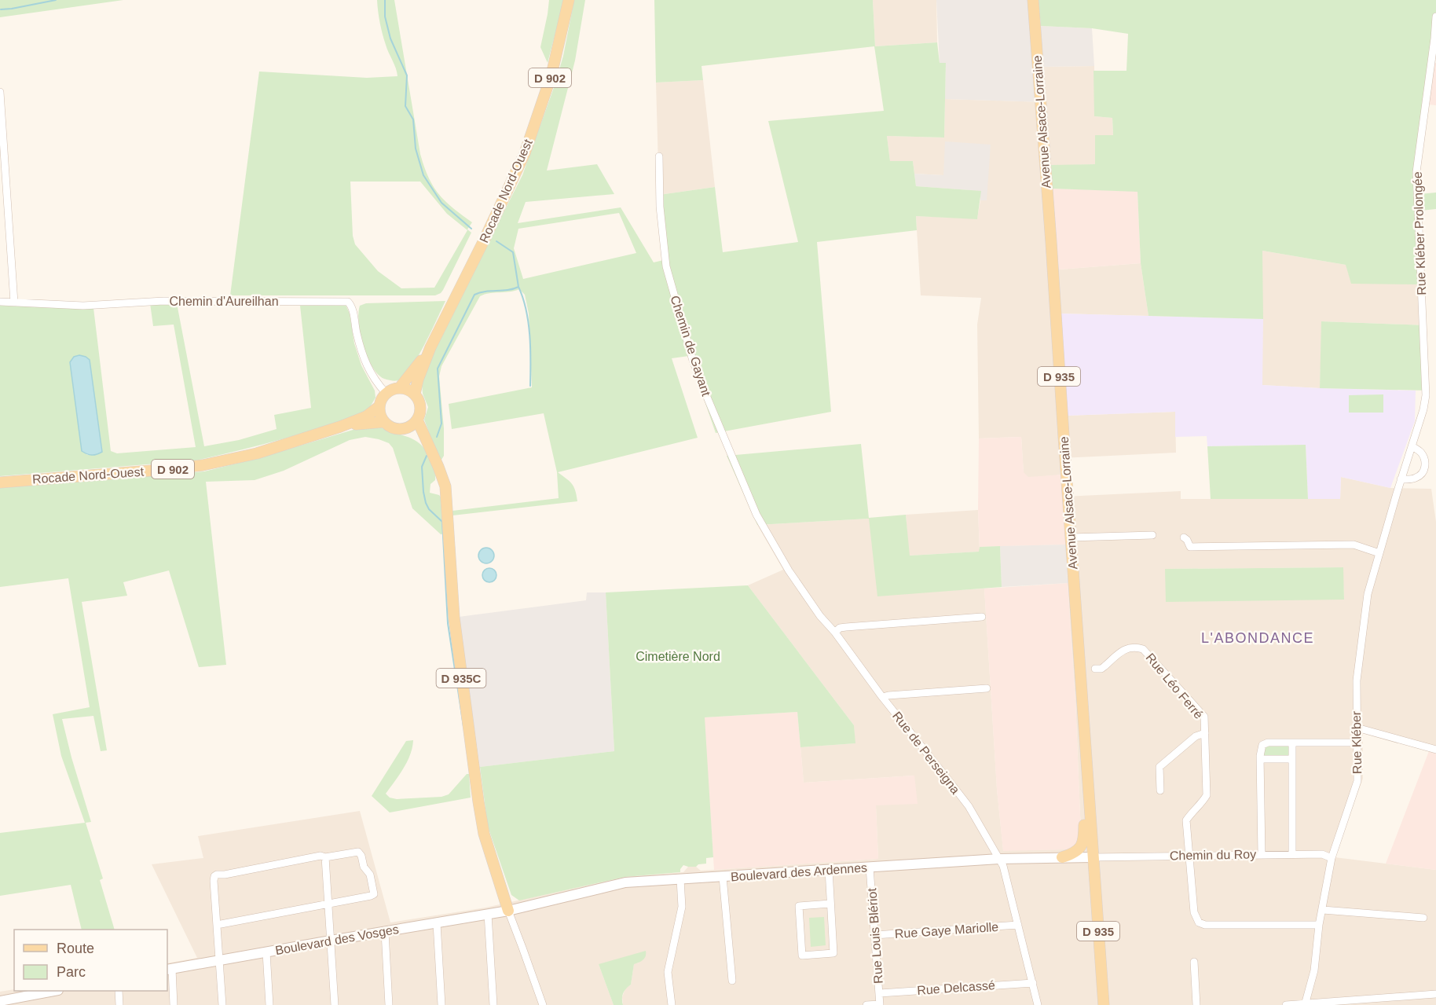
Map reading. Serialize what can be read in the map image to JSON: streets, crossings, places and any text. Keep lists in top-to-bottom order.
{
  "streets": {
    "main road": [
      "D 902",
      "Avenue Alsace-Lorraine",
      "Rocade Nord-Ouest",
      "D 935",
      "D 935C",
      "Boulevard des Ardennes",
      "Boulevard des Vosges"
    ],
    "street": [
      "Rue Kléber Prolongée",
      "Chemin d'Aureilhan",
      "Chemin de Gayant",
      "Rue Léo Ferré",
      "Rue Kléber",
      "Rue de Perseigna",
      "Chemin du Roy",
      "Rue Gaye Mariolle",
      "Rue Louis Blériot",
      "Rue Delcassé"
    ]
  },
  "crossings": [
    ["Avenue Alsace-Lorraine", "Chemin du Roy"],
    ["Avenue Alsace-Lorraine", "Boulevard des Ardennes"],
    ["Rocade Nord-Ouest", "Chemin d'Aureilhan"],
    ["Rocade Nord-Ouest", "D 935C"],
    ["Rue Kléber Prolongée", "Rue Kléber"],
    ["Chemin d'Aureilhan", "D 935C"],
    ["Chemin de Gayant", "Rue de Perseigna"],
    ["D 935C", "Boulevard des Ardennes"],
    ["D 935C", "Boulevard des Vosges"],
    ["Rue Léo Ferré", "Rue Kléber"],
    ["Rue Léo Ferré", "Chemin du Roy"],
    ["Rue Kléber", "Chemin du Roy"],
    ["Rue de Perseigna", "Boulevard des Ardennes"],
    ["Rue de Perseigna", "Rue Gaye Mariolle"],
    ["Rue de Perseigna", "Rue Delcassé"],
    ["Chemin du Roy", "Boulevard des Ardennes"],
    ["Boulevard des Ardennes", "Rue Louis Blériot"],
    ["Boulevard des Ardennes", "Boulevard des Vosges"],
    ["Rue Gaye Mariolle", "Rue Louis Blériot"],
    ["Rue Louis Blériot", "Rue Delcassé"]
  ],
  "districts": ["L'ABONDANCE"],
  "parks": ["Cimetière Nord"],
  "legend": ["Route", "Parc"]
}
